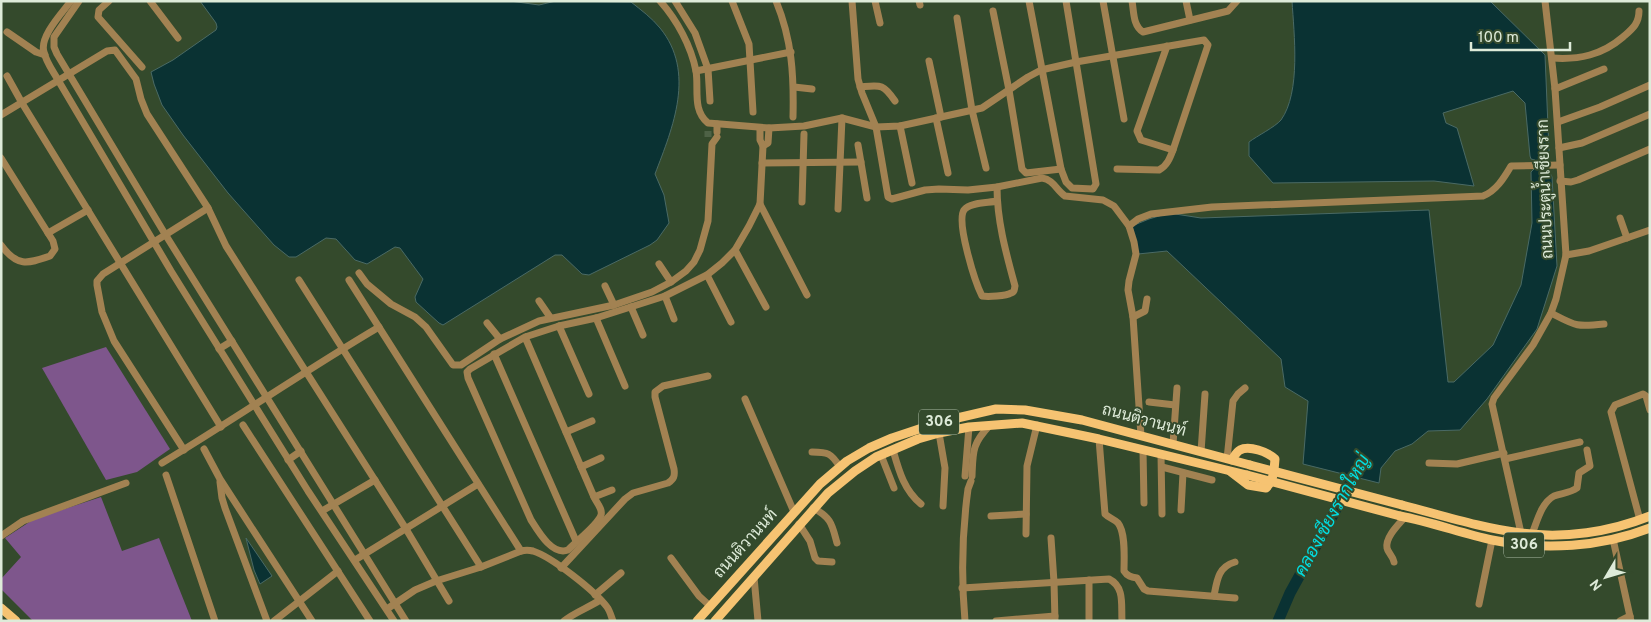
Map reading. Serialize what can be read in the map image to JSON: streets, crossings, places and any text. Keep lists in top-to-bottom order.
{
  "streets": {
    "main road": ["ถนนติวานนท์", "306"],
    "street": ["ถนนประตูน้ำเชียงราก"]
  },
  "crossings": [
    ["ถนนประตูน้ำเชียงราก", "ถนนติวานนท์"]
  ],
  "water": ["คลองเชียงรากใหญ่"],
  "scale_bar": "100 m",
  "north": "bottom left"
}
